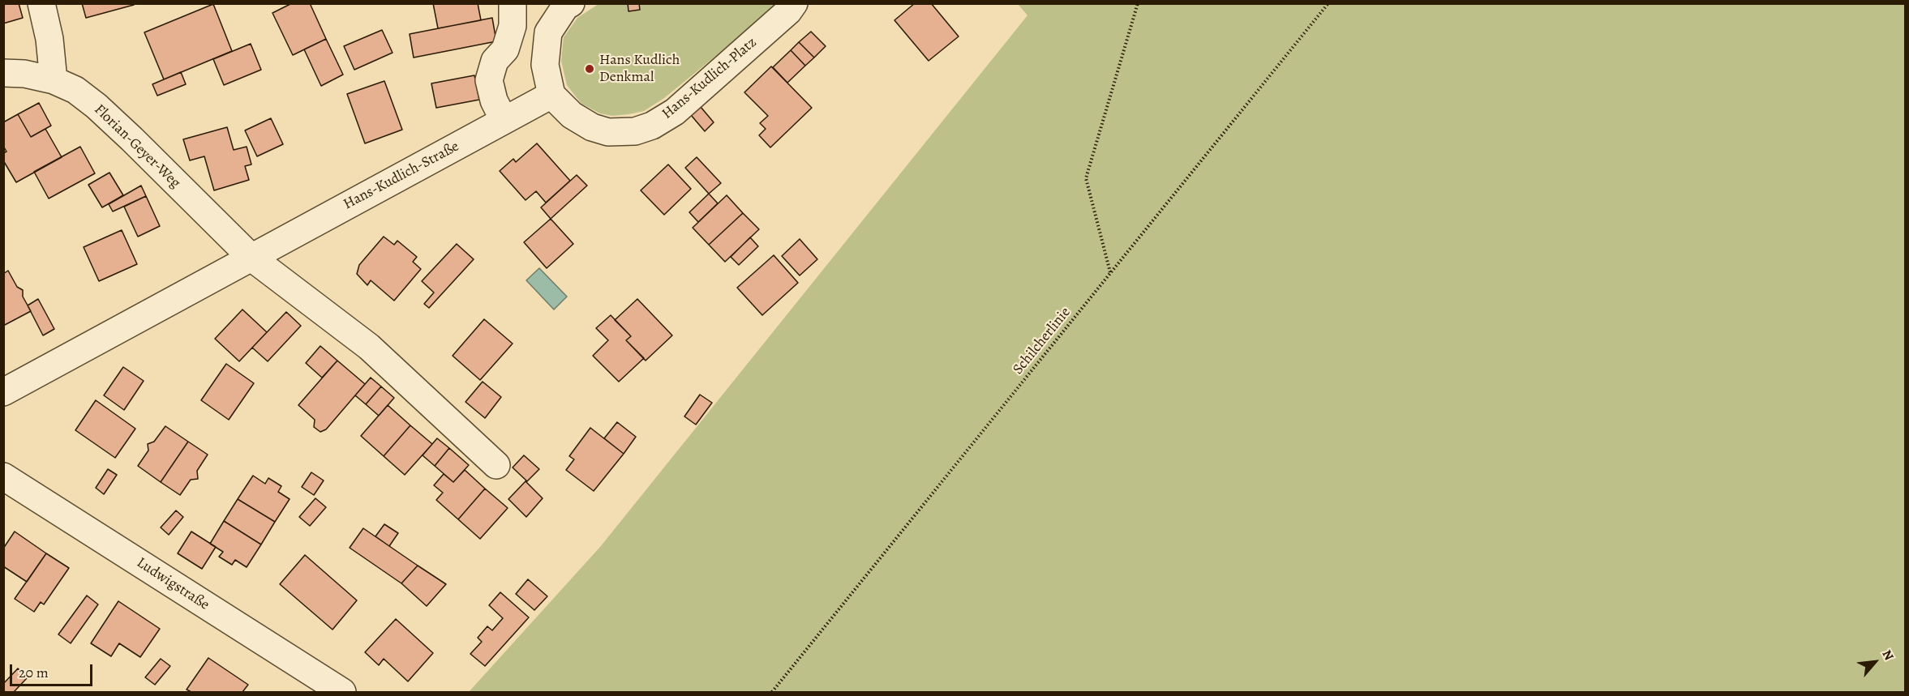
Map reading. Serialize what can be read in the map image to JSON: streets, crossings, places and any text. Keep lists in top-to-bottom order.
{
  "streets": {
    "street": [
      "Hans-Kudlich-Platz",
      "Florian-Geyer-Weg",
      "Hans-Kudlich-Straße",
      "Ludwigstraße"
    ],
    "path": ["Schilcherlinie"]
  },
  "crossings": [
    ["Hans-Kudlich-Platz", "Hans-Kudlich-Straße"],
    ["Florian-Geyer-Weg", "Hans-Kudlich-Straße"]
  ],
  "places": ["Hans Kudlich Denkmal"],
  "scale_bar": "20 m",
  "north": "top right"
}
